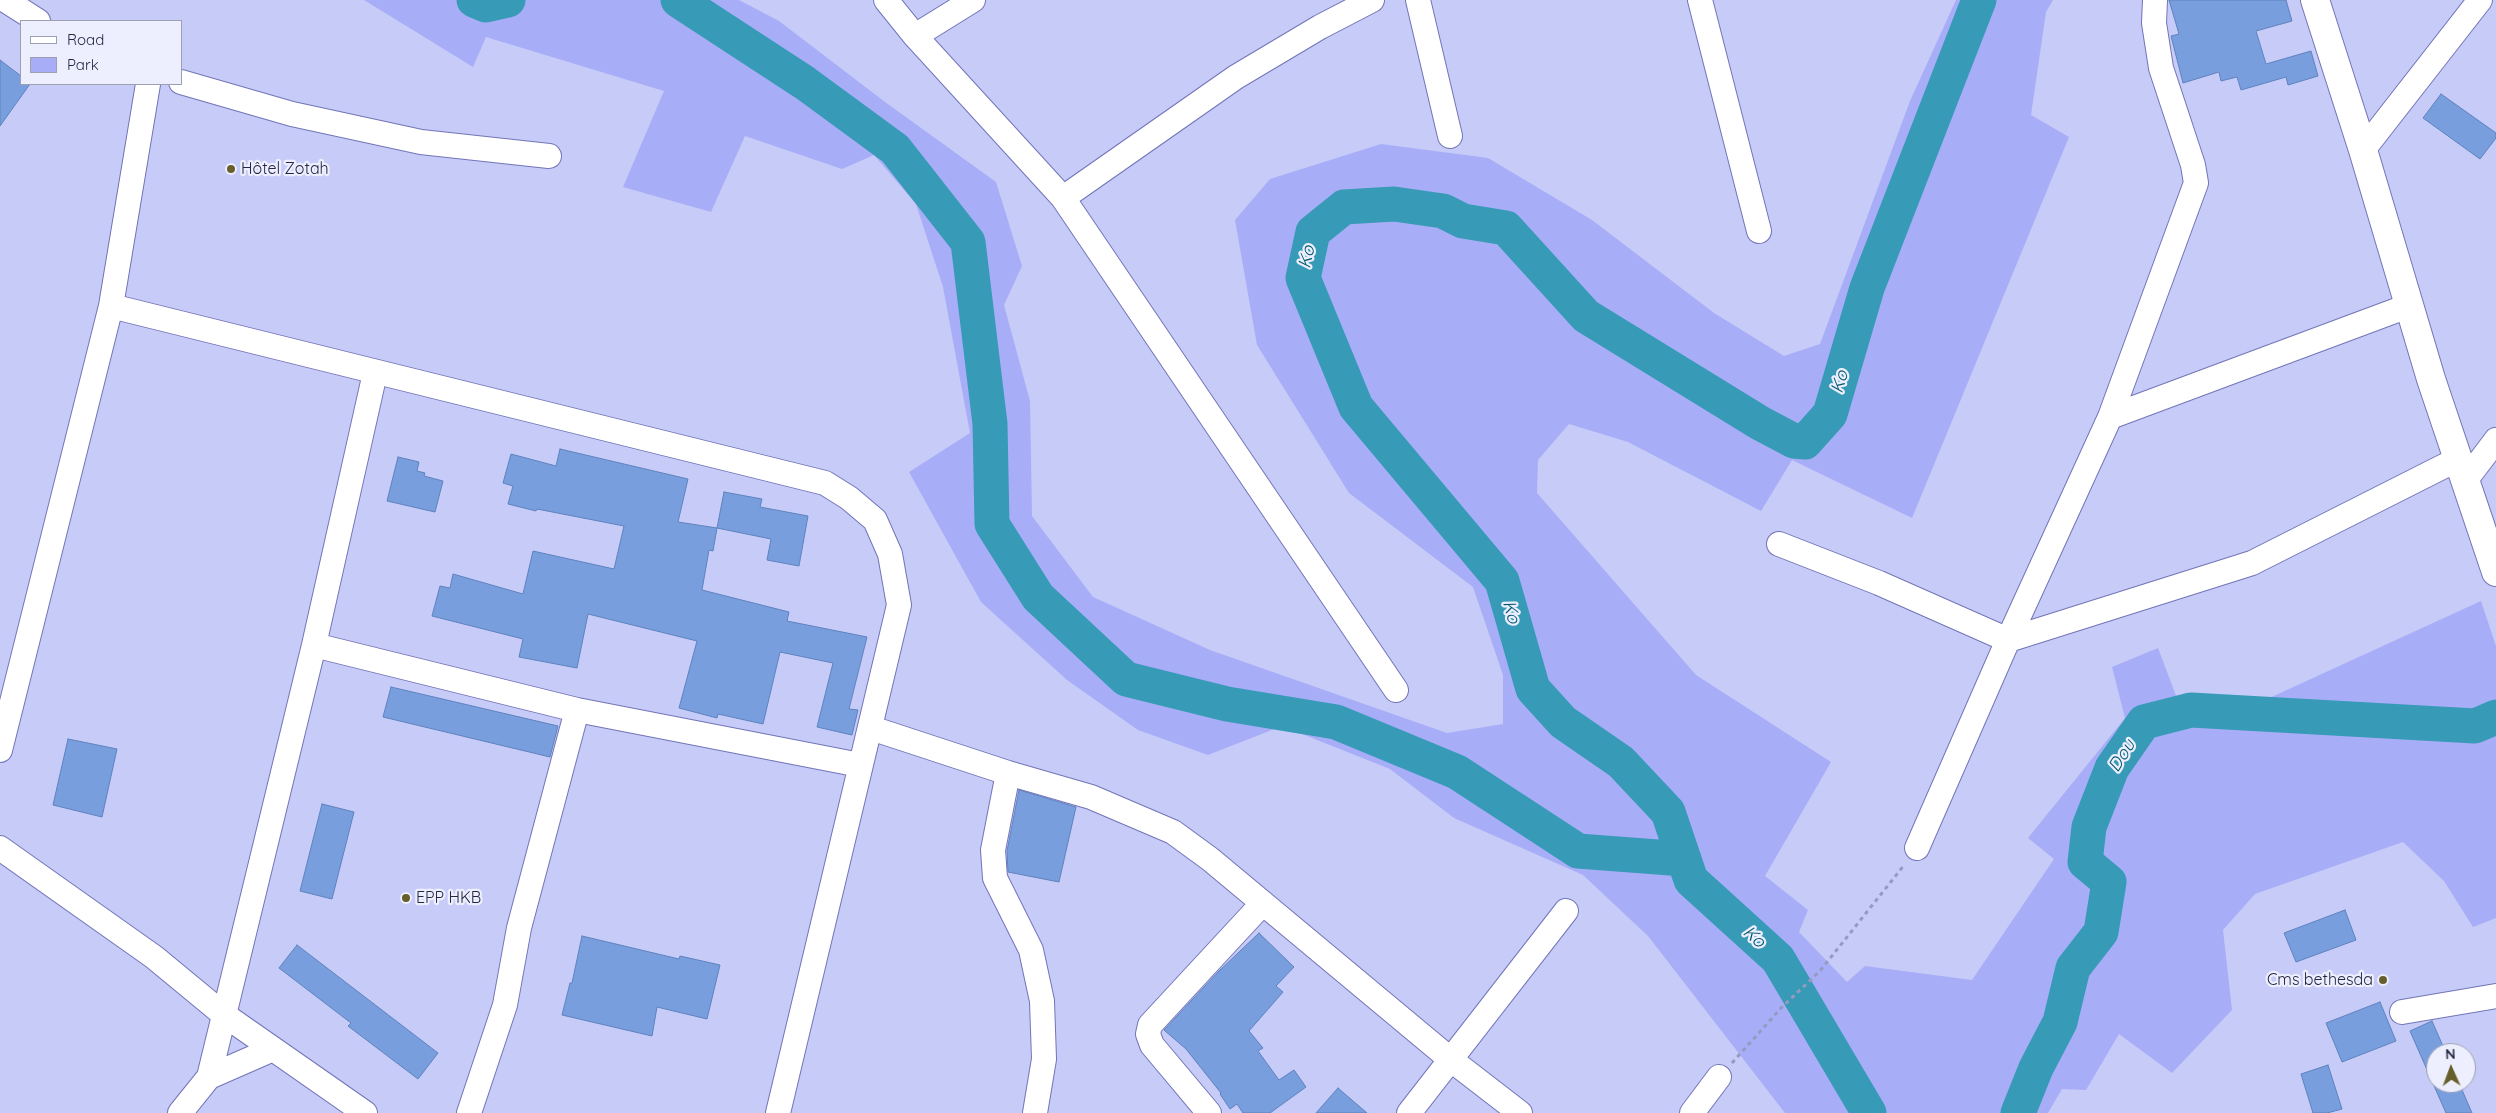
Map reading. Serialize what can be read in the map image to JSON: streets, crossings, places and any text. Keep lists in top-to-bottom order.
{
  "water": ["Ko", "Dou"],
  "places": ["Hôtel Zotah", "EPP HKB", "Cms bethesda"],
  "legend": ["Road", "Park"],
  "north": "top"
}
